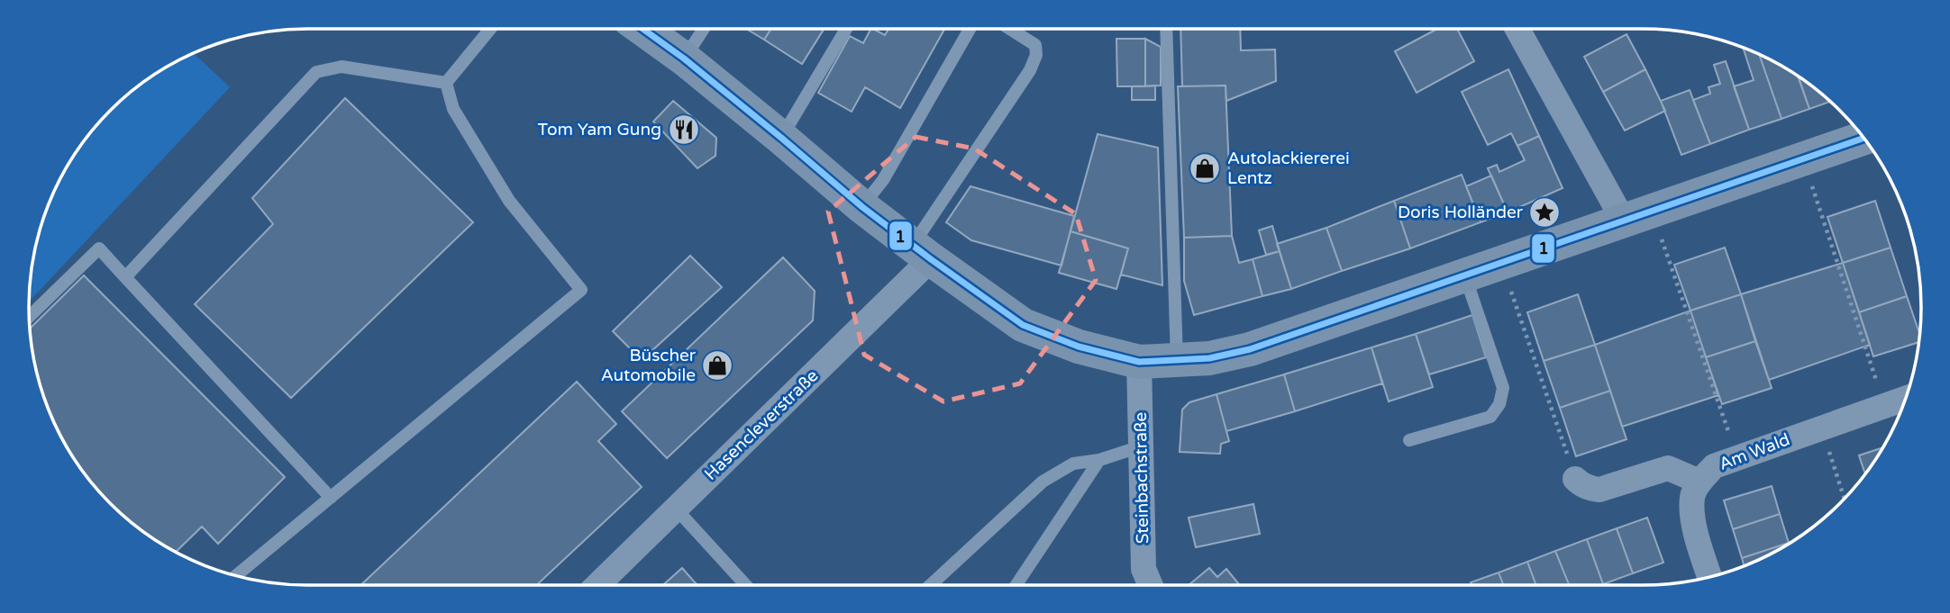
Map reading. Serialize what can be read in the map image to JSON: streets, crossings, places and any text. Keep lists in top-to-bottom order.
{
  "streets": {
    "street": ["Hasencleverstraße", "Am Wald", "Steinbachstraße"]
  },
  "places": {
    "restaurant": ["Tom Yam Gung"],
    "shop": ["Autolackiererei Lentz", "Büscher Automobile"],
    "place": ["Doris Holländer"]
  },
  "lines": ["transit line 1"]
}
